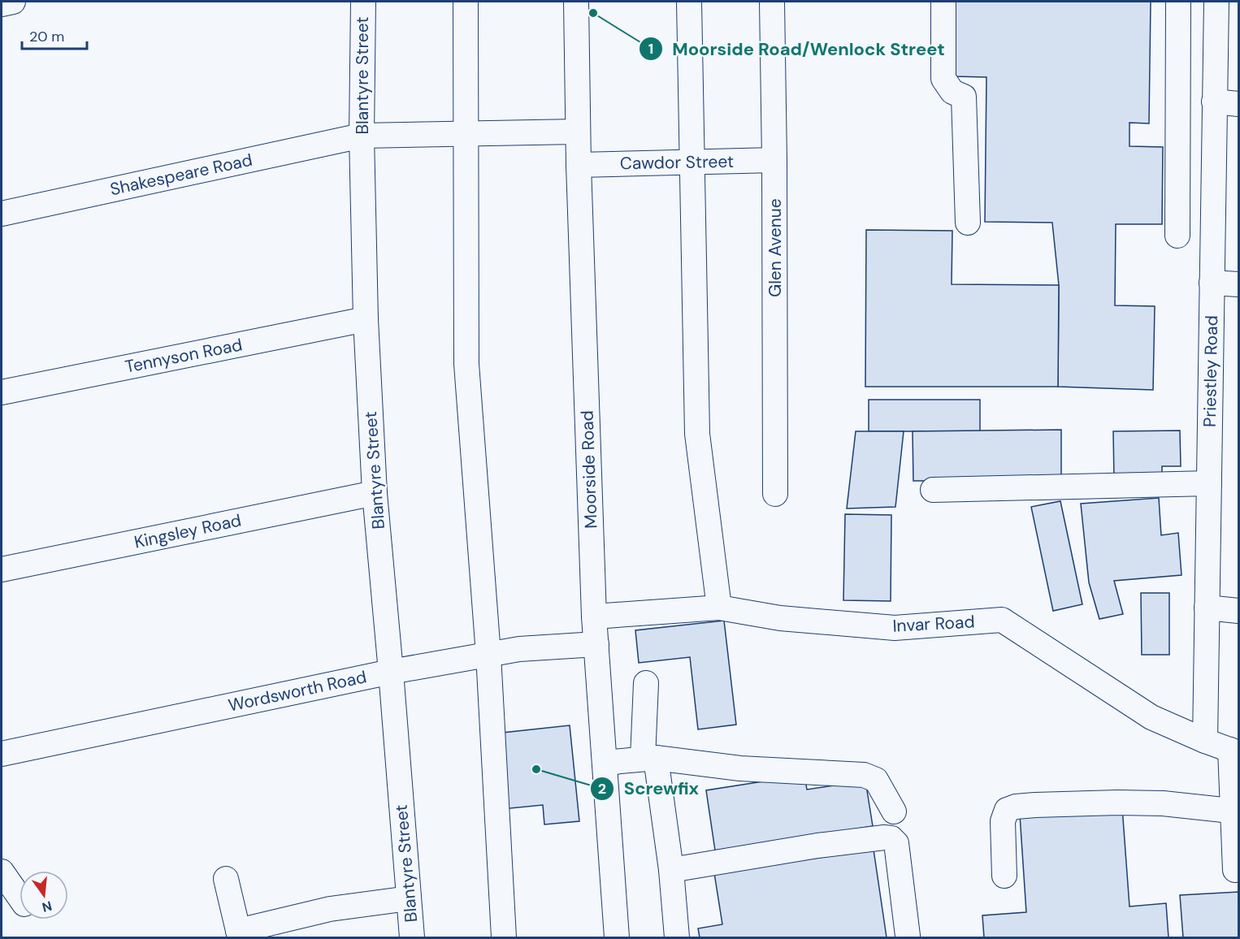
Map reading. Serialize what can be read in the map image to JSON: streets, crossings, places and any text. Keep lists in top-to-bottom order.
{
  "streets": {
    "street": [
      "Blantyre Street",
      "Cawdor Street",
      "Shakespeare Road",
      "Glen Avenue",
      "Tennyson Road",
      "Priestley Road",
      "Moorside Road",
      "Kingsley Road",
      "Invar Road",
      "Wordsworth Road"
    ]
  },
  "crossings": [
    ["Blantyre Street", "Shakespeare Road"],
    ["Blantyre Street", "Tennyson Road"],
    ["Blantyre Street", "Kingsley Road"],
    ["Blantyre Street", "Wordsworth Road"],
    ["Cawdor Street", "Glen Avenue"],
    ["Cawdor Street", "Moorside Road"],
    ["Shakespeare Road", "Moorside Road"],
    ["Priestley Road", "Invar Road"],
    ["Moorside Road", "Invar Road"],
    ["Moorside Road", "Wordsworth Road"]
  ],
  "places": ["Moorside Road/Wenlock Street", "Screwfix"],
  "scale_bar": "20 m",
  "north": "bottom"
}
